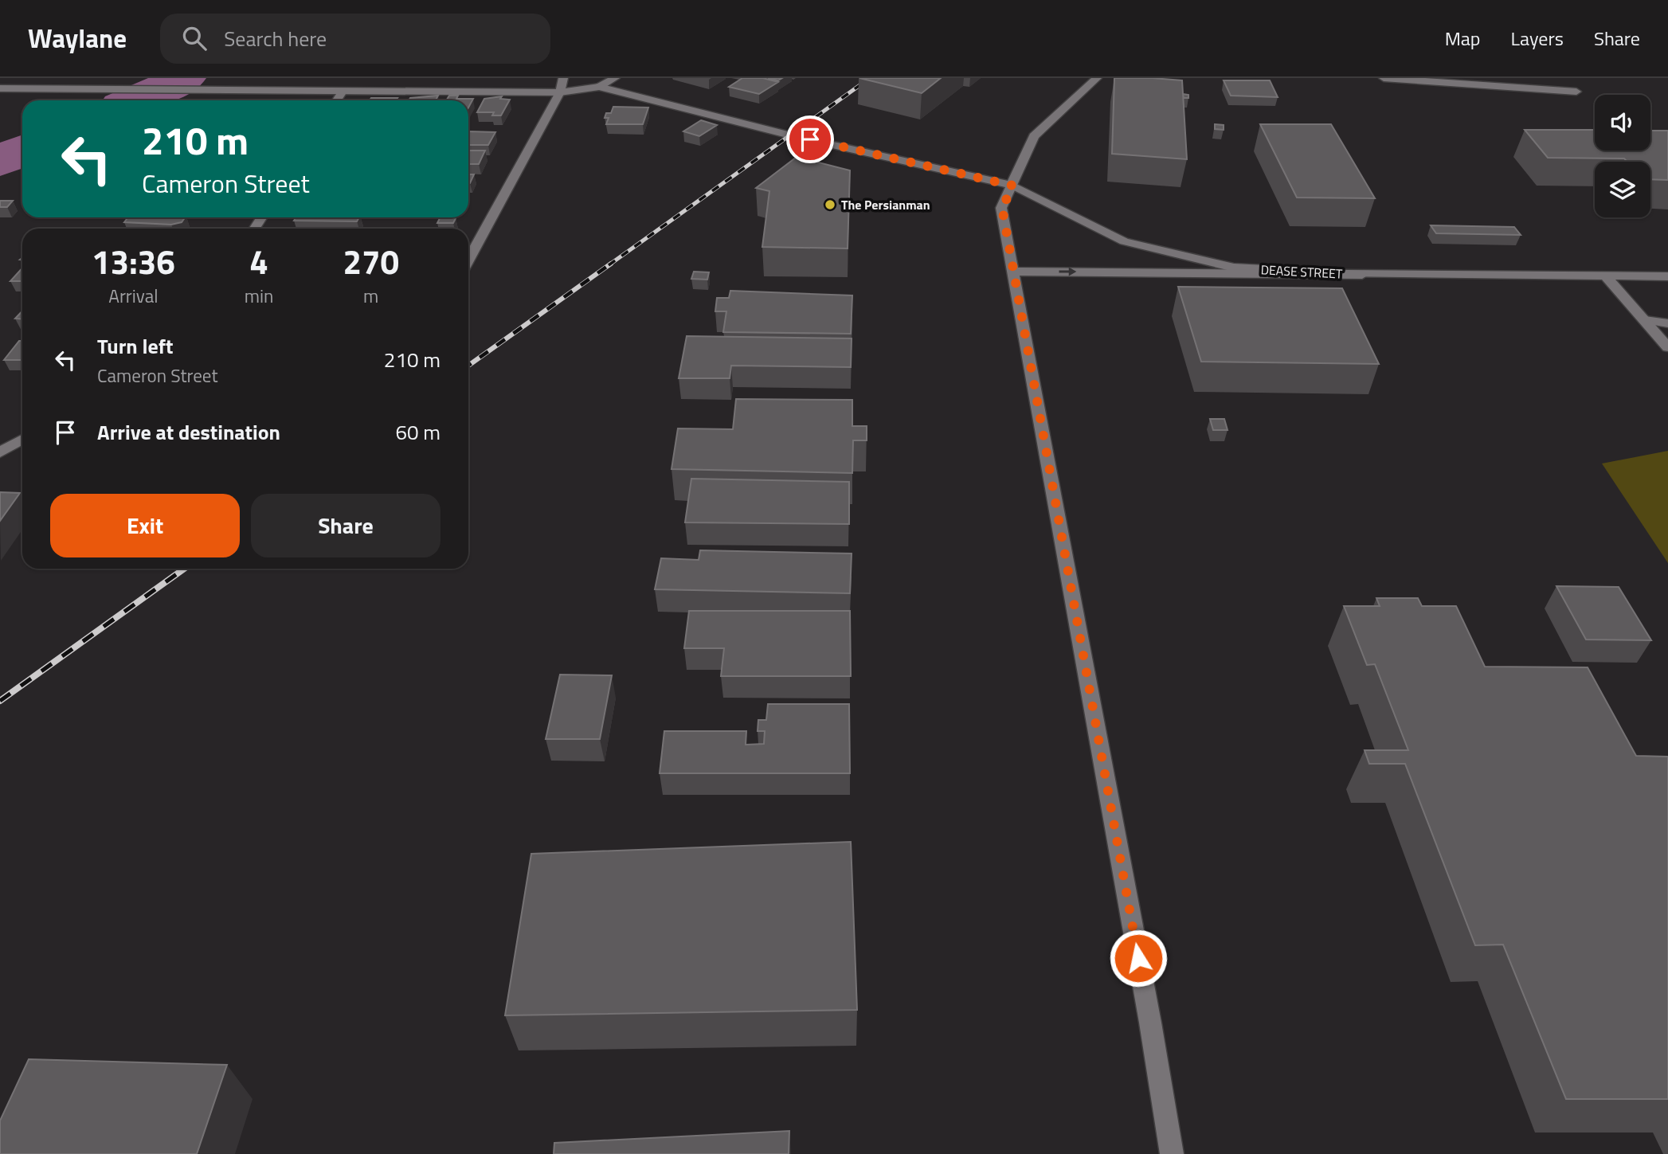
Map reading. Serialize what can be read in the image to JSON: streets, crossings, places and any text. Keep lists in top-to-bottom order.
{
  "streets": {
    "street": ["DEASE STREET"]
  },
  "places": ["The Persianman"],
  "page": {
    "header": "Waylane",
    "search": "Search here",
    "nav": ["Map", "Layers", "Share"],
    "turn": ["210 m", "Cameron Street"],
    "eta": [
      "13:36",
      "Arrival",
      "4",
      "min",
      "270",
      "m"
    ],
    "list": [
      {
        "name": "Turn left",
        "note": "Cameron Street",
        "value": "210 m"
      },
      {
        "name": "Arrive at destination",
        "value": "60 m"
      }
    ],
    "buttons": ["Exit", "Share"]
  }
}
